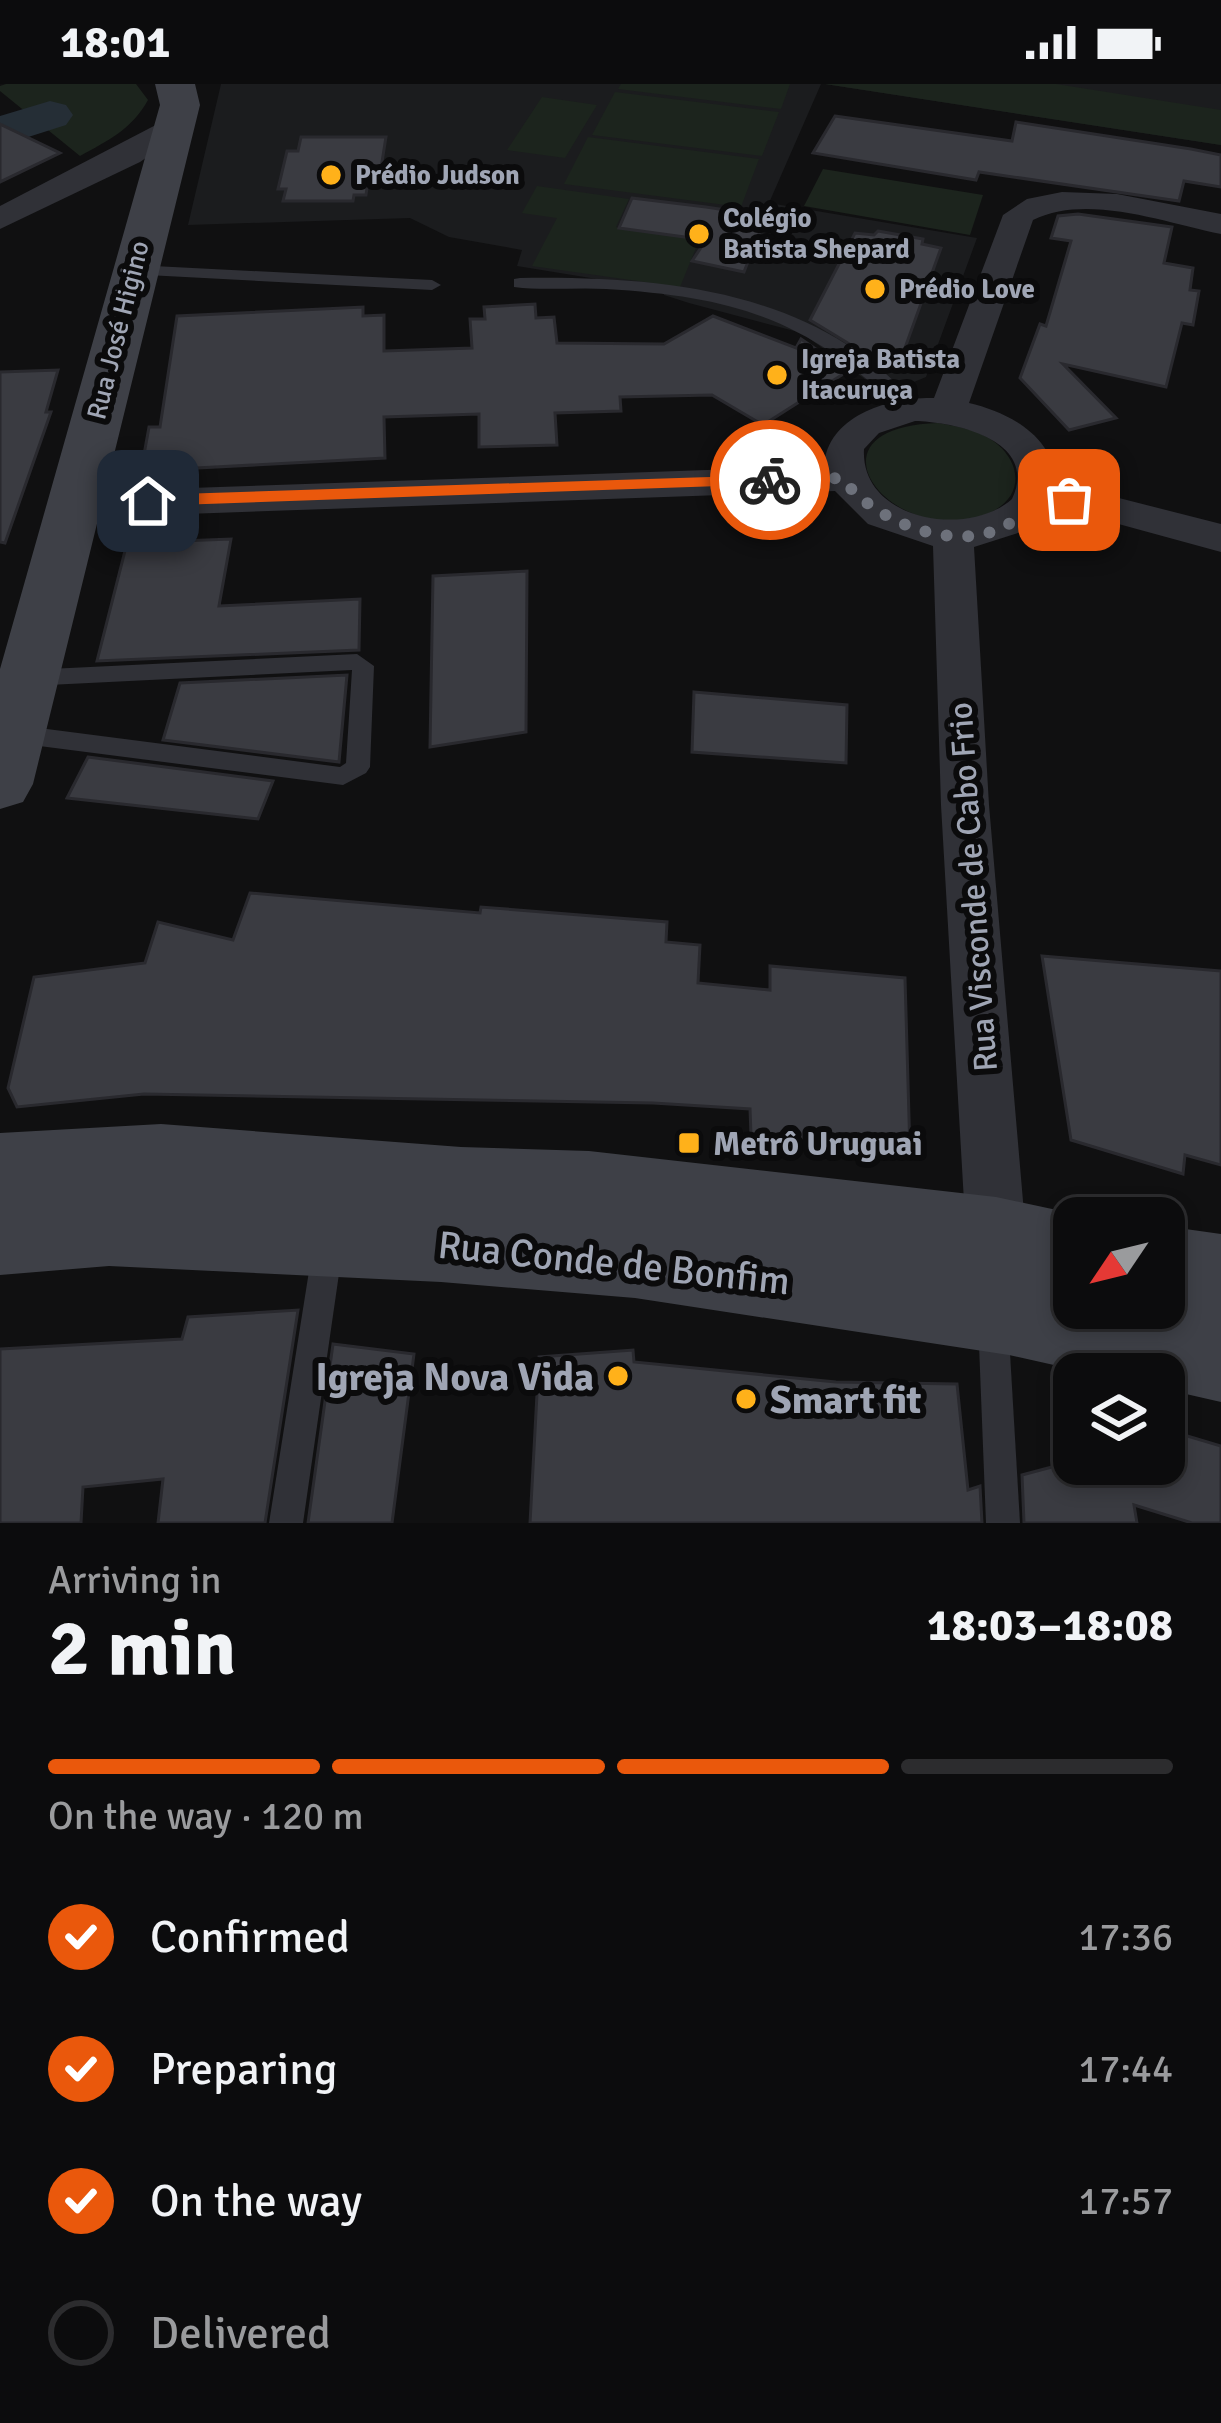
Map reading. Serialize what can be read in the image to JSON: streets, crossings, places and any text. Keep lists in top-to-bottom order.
{
  "streets": {
    "main road": ["Rua José Higino", "Rua Conde de Bonfim"],
    "street": ["Rua Visconde de Cabo Frio"]
  },
  "crossings": [
    ["Rua Visconde de Cabo Frio", "Rua Conde de Bonfim"]
  ],
  "places": {
    "other": [
      "Prédio Judson",
      "Colégio Batista Shepard",
      "Prédio Love",
      "Igreja Batista Itacuruça",
      "Igreja Nova Vida",
      "Smart fit"
    ],
    "transit": ["Metrô Uruguai"]
  },
  "north": "bottom left",
  "page": {
    "status": "18:01",
    "heading": ["2 min", "Arriving in", "18:03–18:08"],
    "bar": "On the way · 120 m",
    "list": [
      ["Confirmed", "17:36"],
      ["Preparing", "17:44"],
      ["On the way", "17:57"],
      "Delivered"
    ]
  }
}
